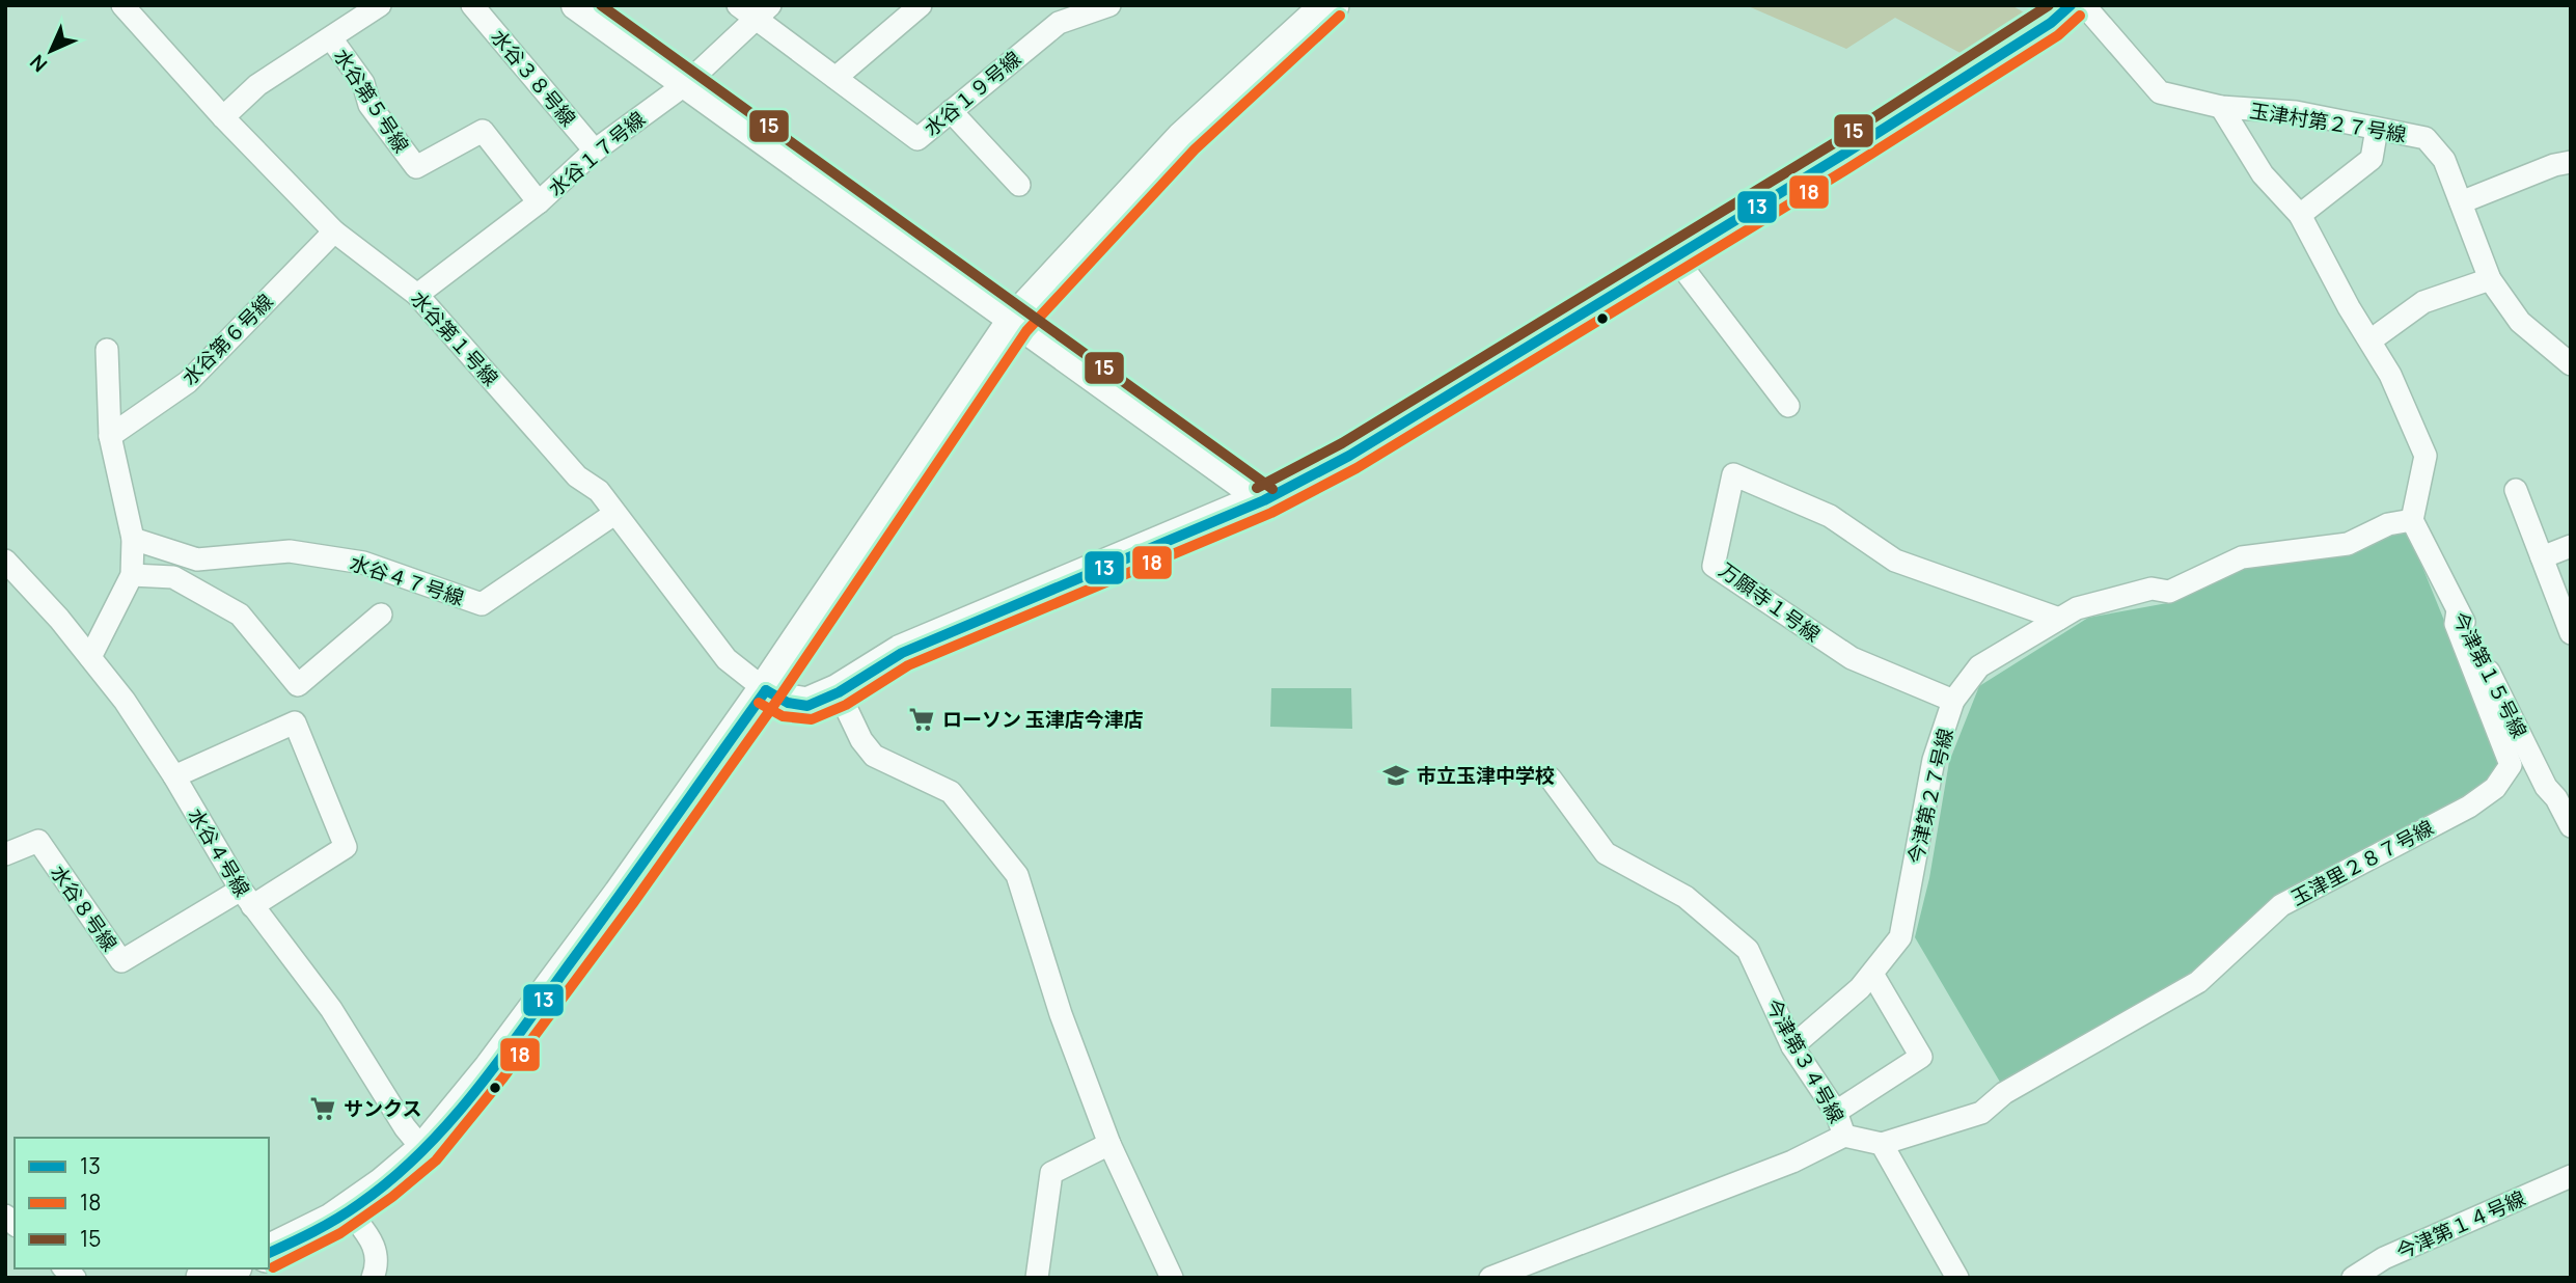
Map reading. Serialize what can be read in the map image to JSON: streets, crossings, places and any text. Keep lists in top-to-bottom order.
{
  "streets": {
    "street": [
      "水谷３８号線",
      "水谷１９号線",
      "水谷第５号線",
      "玉津村第２７号線",
      "水谷１７号線",
      "水谷第１号線",
      "水谷第６号線",
      "水谷４７号線",
      "万願寺１号線",
      "今津第１５号線",
      "今津第２７号線",
      "水谷４号線",
      "玉津里２８７号線",
      "水谷８号線",
      "今津第３４号線",
      "今津第１４号線"
    ]
  },
  "crossings": [
    ["水谷３８号線", "水谷１７号線"],
    ["水谷１９号線", "水谷１７号線"],
    ["水谷第５号線", "水谷１７号線"],
    ["水谷１７号線", "水谷第１号線"],
    ["水谷第１号線", "水谷第６号線"],
    ["水谷第１号線", "水谷４７号線"],
    ["万願寺１号線", "今津第２７号線"],
    ["今津第１５号線", "今津第２７号線"],
    ["今津第１５号線", "玉津里２８７号線"],
    ["今津第２７号線", "今津第３４号線"],
    ["水谷４号線", "水谷８号線"]
  ],
  "places": {
    "supermarket": ["ローソン 玉津店今津店", "サンクス"],
    "school or university": ["市立玉津中学校"]
  },
  "lines": ["transit line 13", "transit line 15", "transit line 18"],
  "legend": ["13", "18", "15"],
  "north": "bottom left"
}
